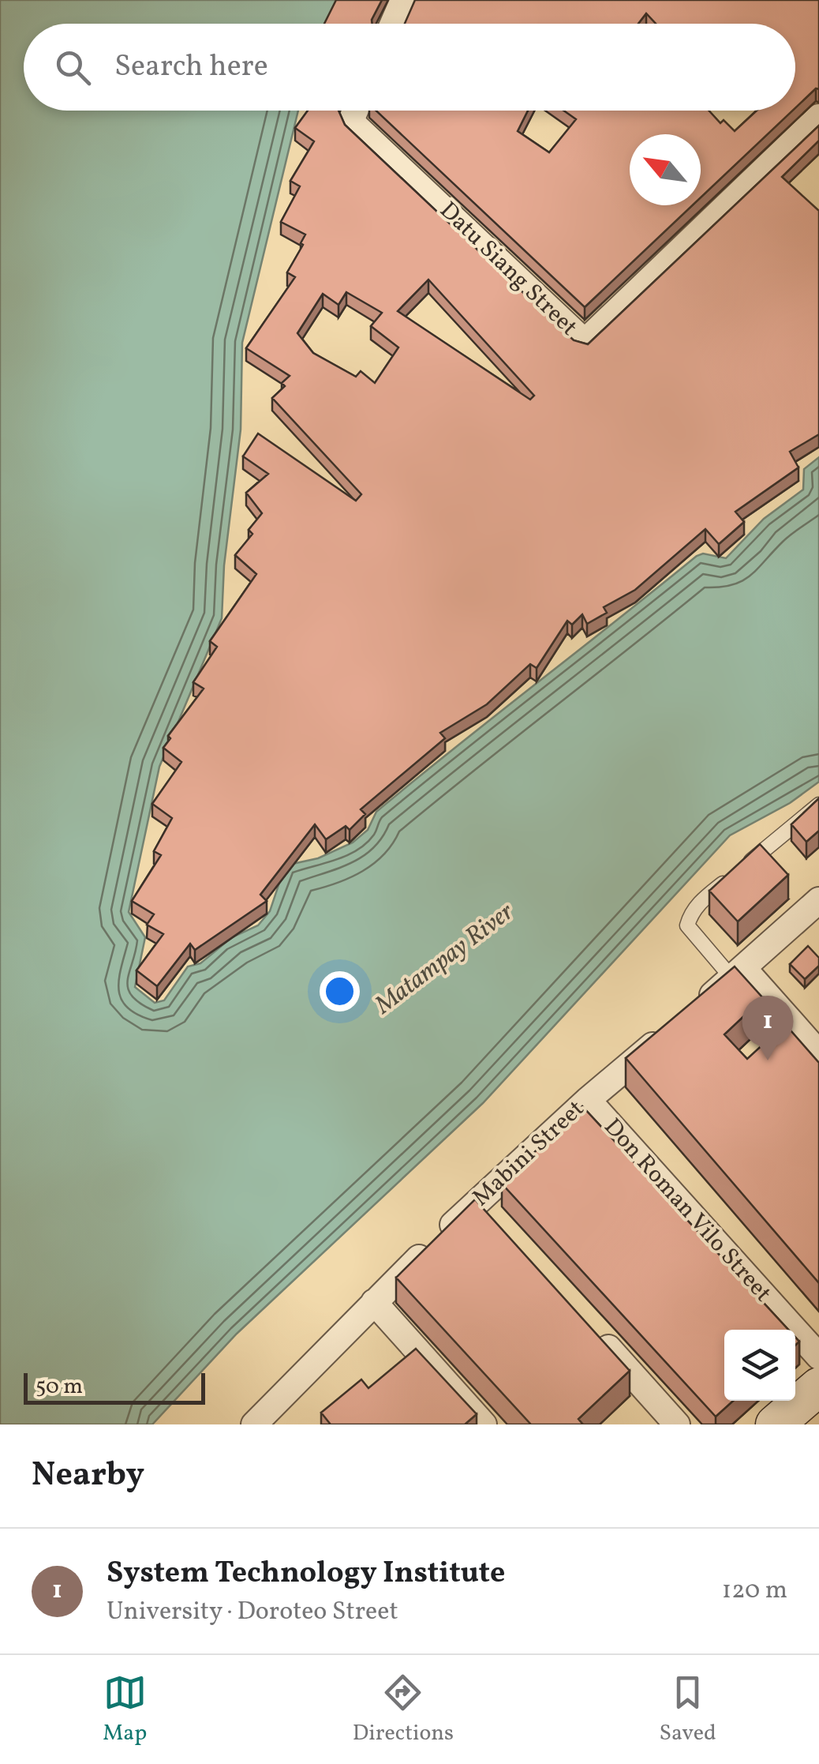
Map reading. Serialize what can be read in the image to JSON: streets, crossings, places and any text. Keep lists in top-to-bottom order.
{
  "streets": {
    "street": ["Datu Siang Street", "Mabini Street", "Don Roman Vilo Street"]
  },
  "crossings": [
    ["Mabini Street", "Don Roman Vilo Street"]
  ],
  "water": ["Matampay River"],
  "scale_bar": "50 m",
  "north": "top left",
  "page": {
    "search": "Search here",
    "pins": "1",
    "scale": "50 m",
    "heading": "Nearby",
    "list": [
      {
        "mark": "1",
        "name": "System Technology Institute",
        "note": "University · Doroteo Street",
        "value": "120 m"
      }
    ],
    "nav": ["Map", "Directions", "Saved"]
  }
}
